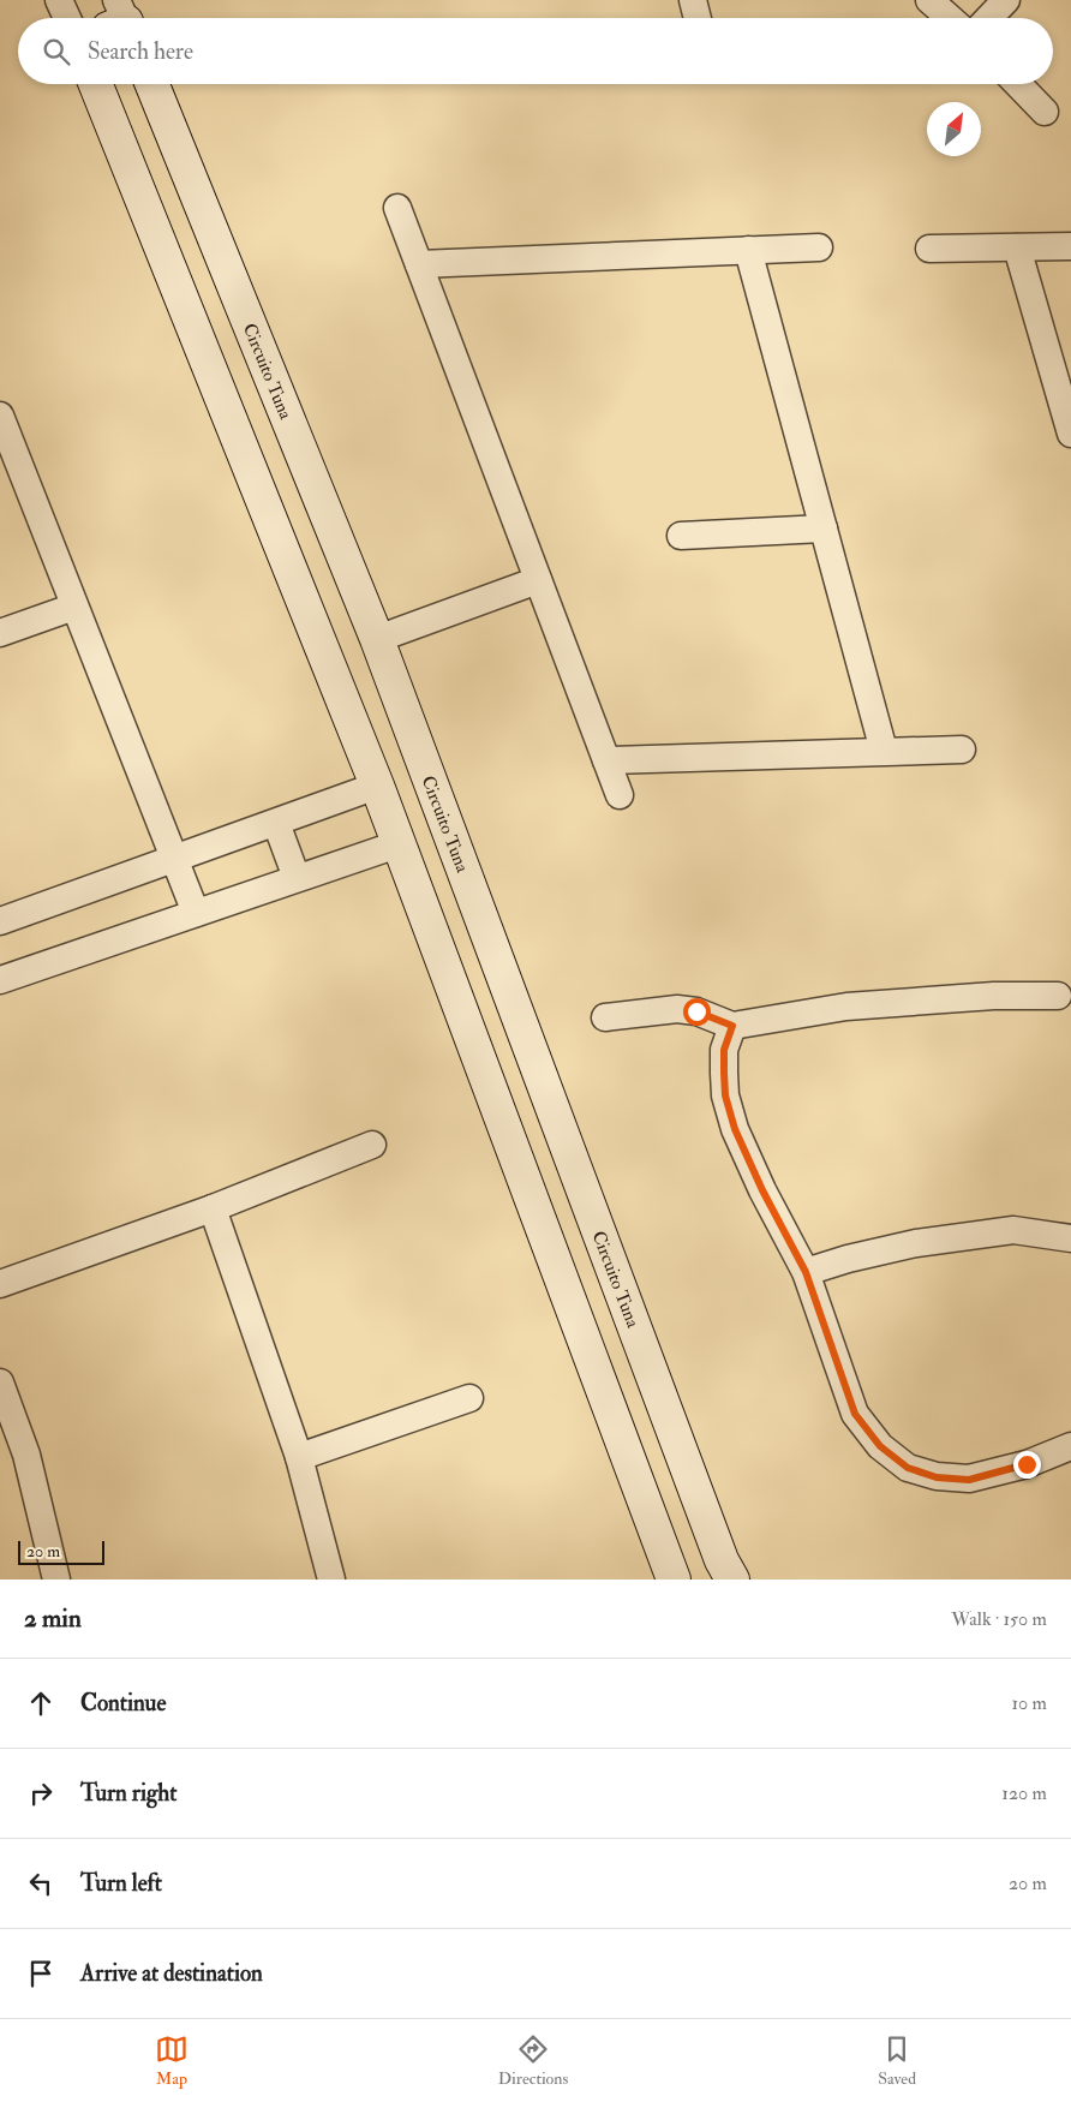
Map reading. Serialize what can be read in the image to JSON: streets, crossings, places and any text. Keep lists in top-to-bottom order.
{
  "streets": {
    "street": ["Circuito Tuna"]
  },
  "scale_bar": "20 m",
  "north": "top right",
  "page": {
    "search": "Search here",
    "scale": "20 m",
    "heading": ["2 min", "Walk · 150 m"],
    "list": [
      ["Continue", "10 m"],
      ["Turn right", "120 m"],
      ["Turn left", "20 m"],
      "Arrive at destination"
    ],
    "nav": ["Map", "Directions", "Saved"]
  }
}
